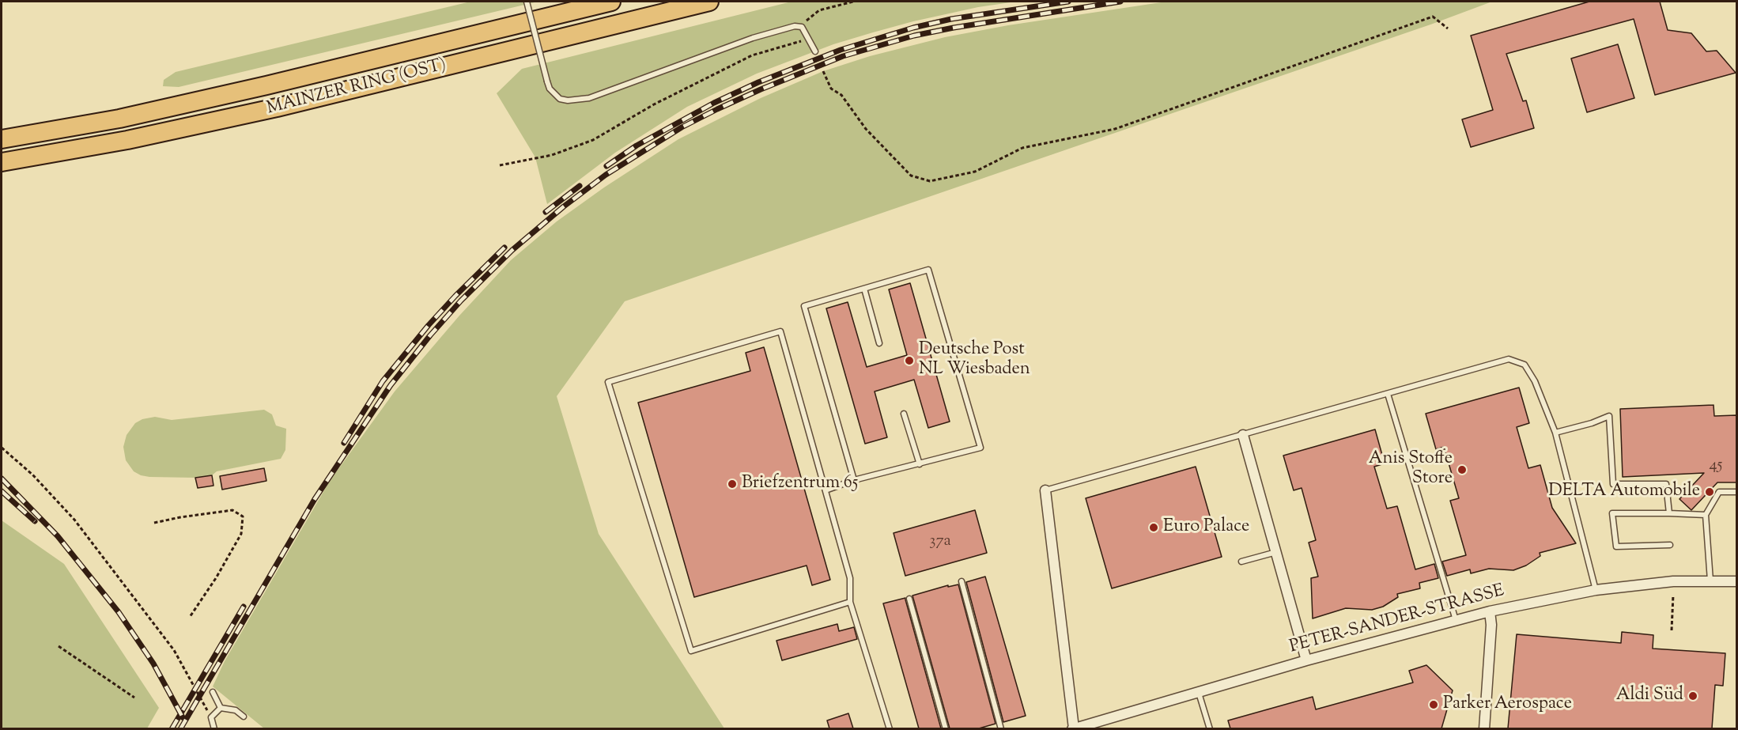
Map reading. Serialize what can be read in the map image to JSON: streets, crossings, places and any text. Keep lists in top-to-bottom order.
{
  "streets": {
    "highway": ["MAINZER RING (OST)"],
    "street": ["PETER-SANDER-STRASSE"]
  },
  "places": [
    "Deutsche Post NL Wiesbaden",
    "Anis Stoffe Store",
    "Briefzentrum 65",
    "DELTA Automobile",
    "Euro Palace",
    "Aldi Süd",
    "Parker Aerospace"
  ],
  "house_numbers": ["45", "37a"]
}
